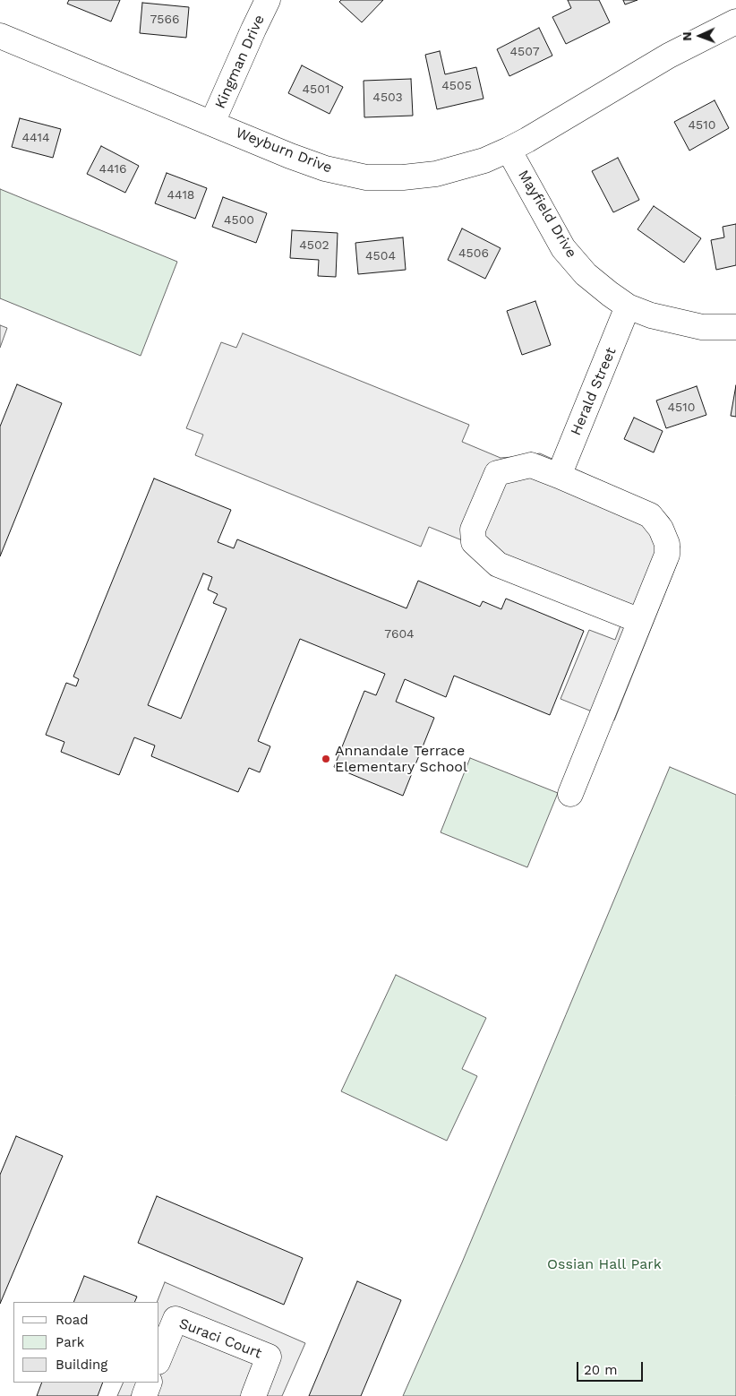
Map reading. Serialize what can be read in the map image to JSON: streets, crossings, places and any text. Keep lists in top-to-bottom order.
{
  "streets": {
    "street": [
      "Kingman Drive",
      "Weyburn Drive",
      "Mayfield Drive",
      "Herald Street",
      "Suraci Court"
    ]
  },
  "crossings": [
    ["Kingman Drive", "Weyburn Drive"],
    ["Weyburn Drive", "Mayfield Drive"],
    ["Mayfield Drive", "Herald Street"]
  ],
  "parks": ["Ossian Hall Park"],
  "places": ["Annandale Terrace Elementary School"],
  "house_numbers": [
    "7566",
    "4507",
    "4505",
    "4501",
    "4503",
    "4510",
    "4414",
    "4416",
    "4418",
    "4500",
    "4502",
    "4506",
    "4504",
    "4510",
    "7604"
  ],
  "legend": ["Road", "Park", "Building"],
  "scale_bar": "20 m",
  "north": "left"
}
